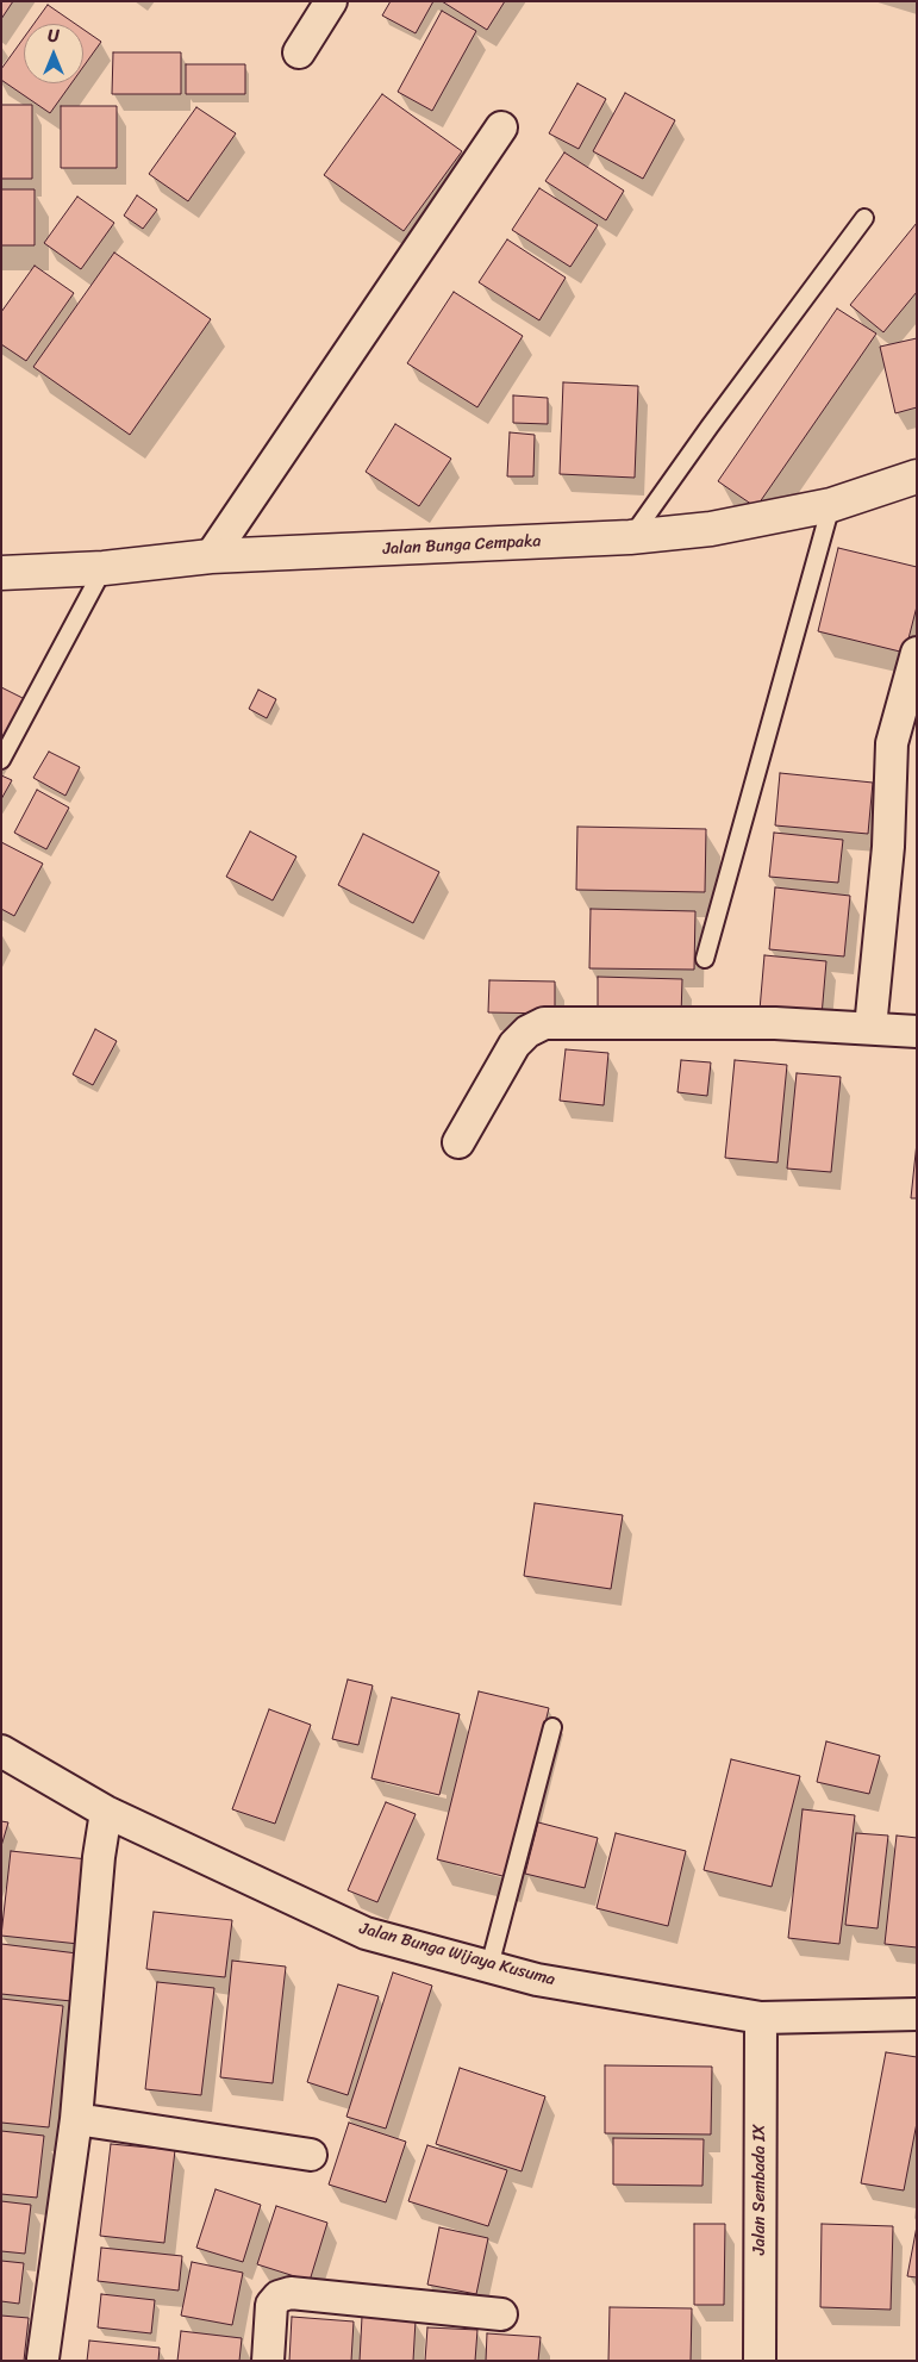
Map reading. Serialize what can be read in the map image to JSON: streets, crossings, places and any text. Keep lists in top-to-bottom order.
{
  "streets": {
    "street": ["Jalan Bunga Cempaka", "Jalan Bunga Wijaya Kusuma", "Jalan Sembada IX"]
  },
  "crossings": [
    ["Jalan Bunga Wijaya Kusuma", "Jalan Sembada IX"]
  ],
  "north": "top"
}
